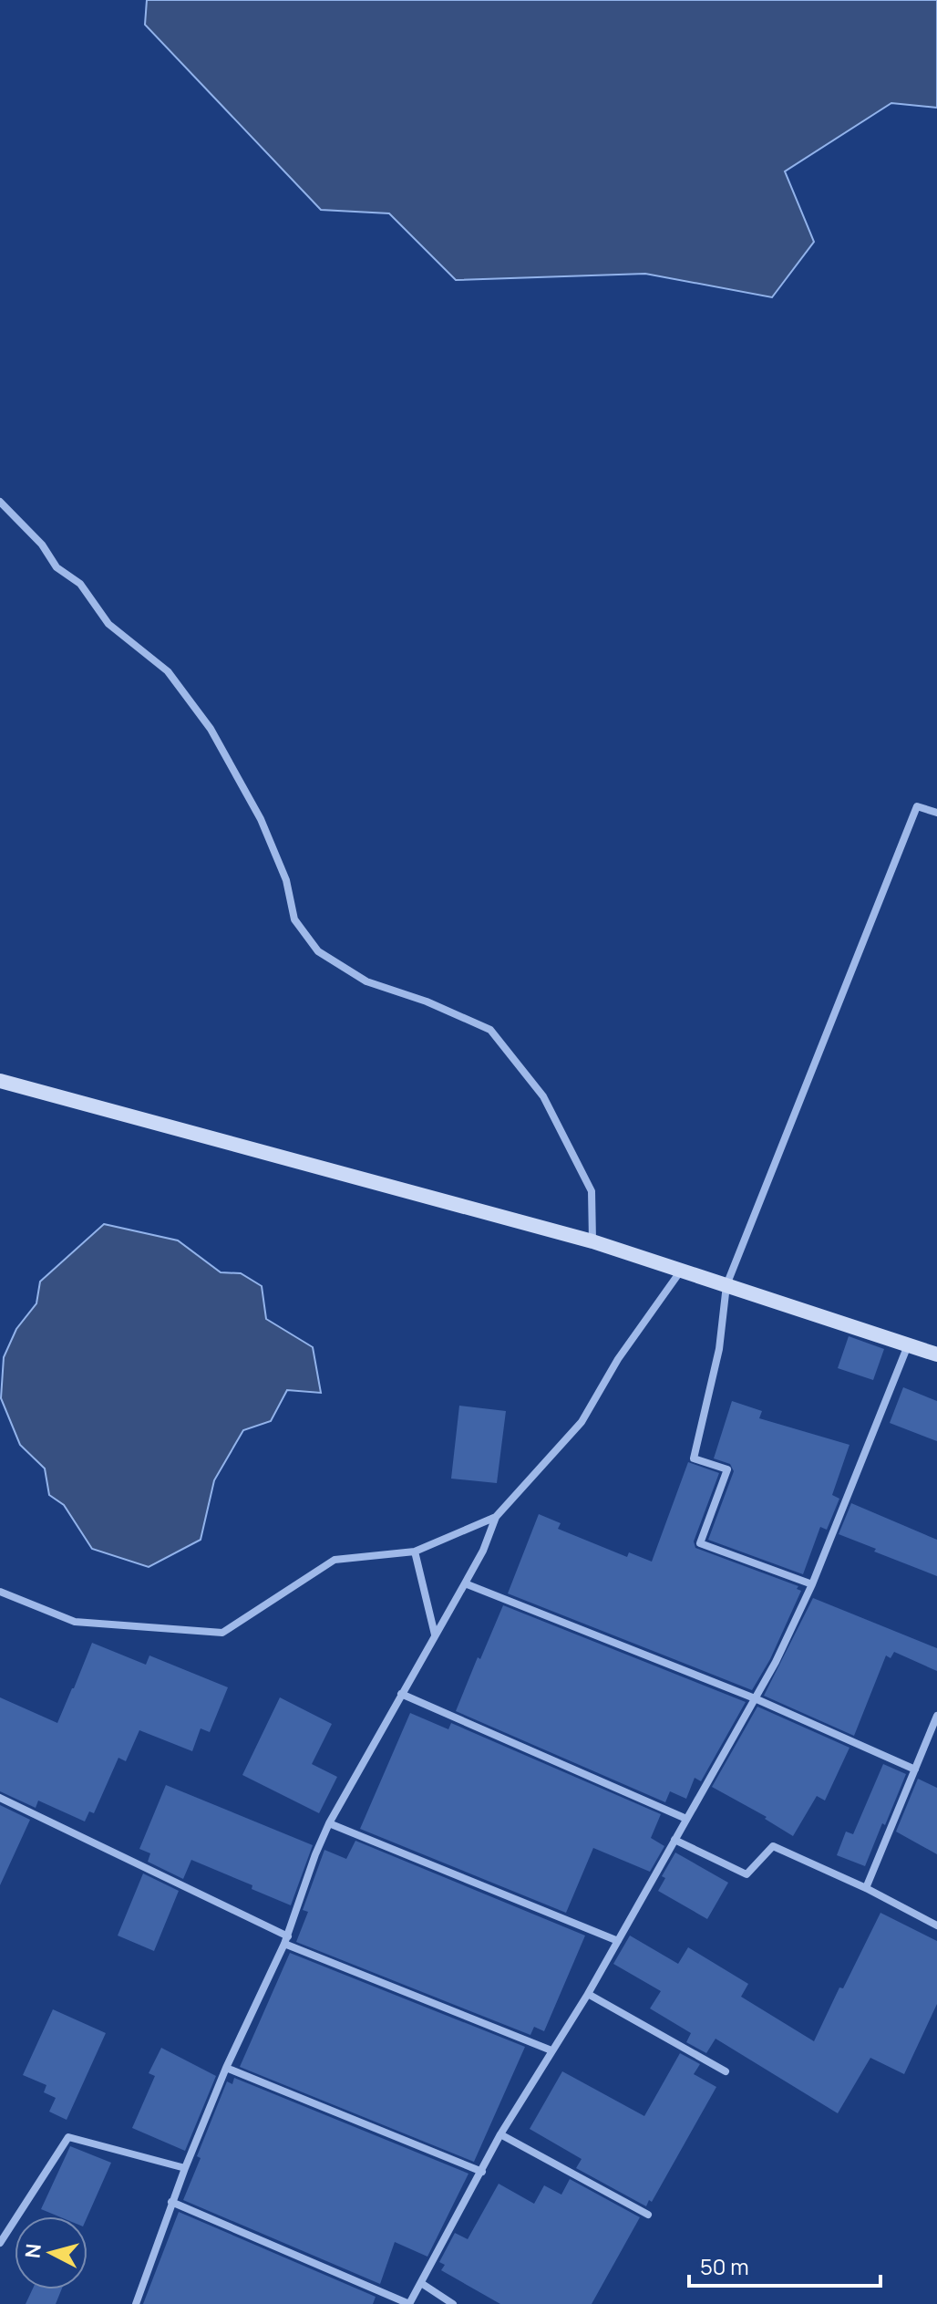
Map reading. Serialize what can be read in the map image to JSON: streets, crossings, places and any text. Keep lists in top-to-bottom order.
{
  "scale_bar": "50 m",
  "north": "left"
}
